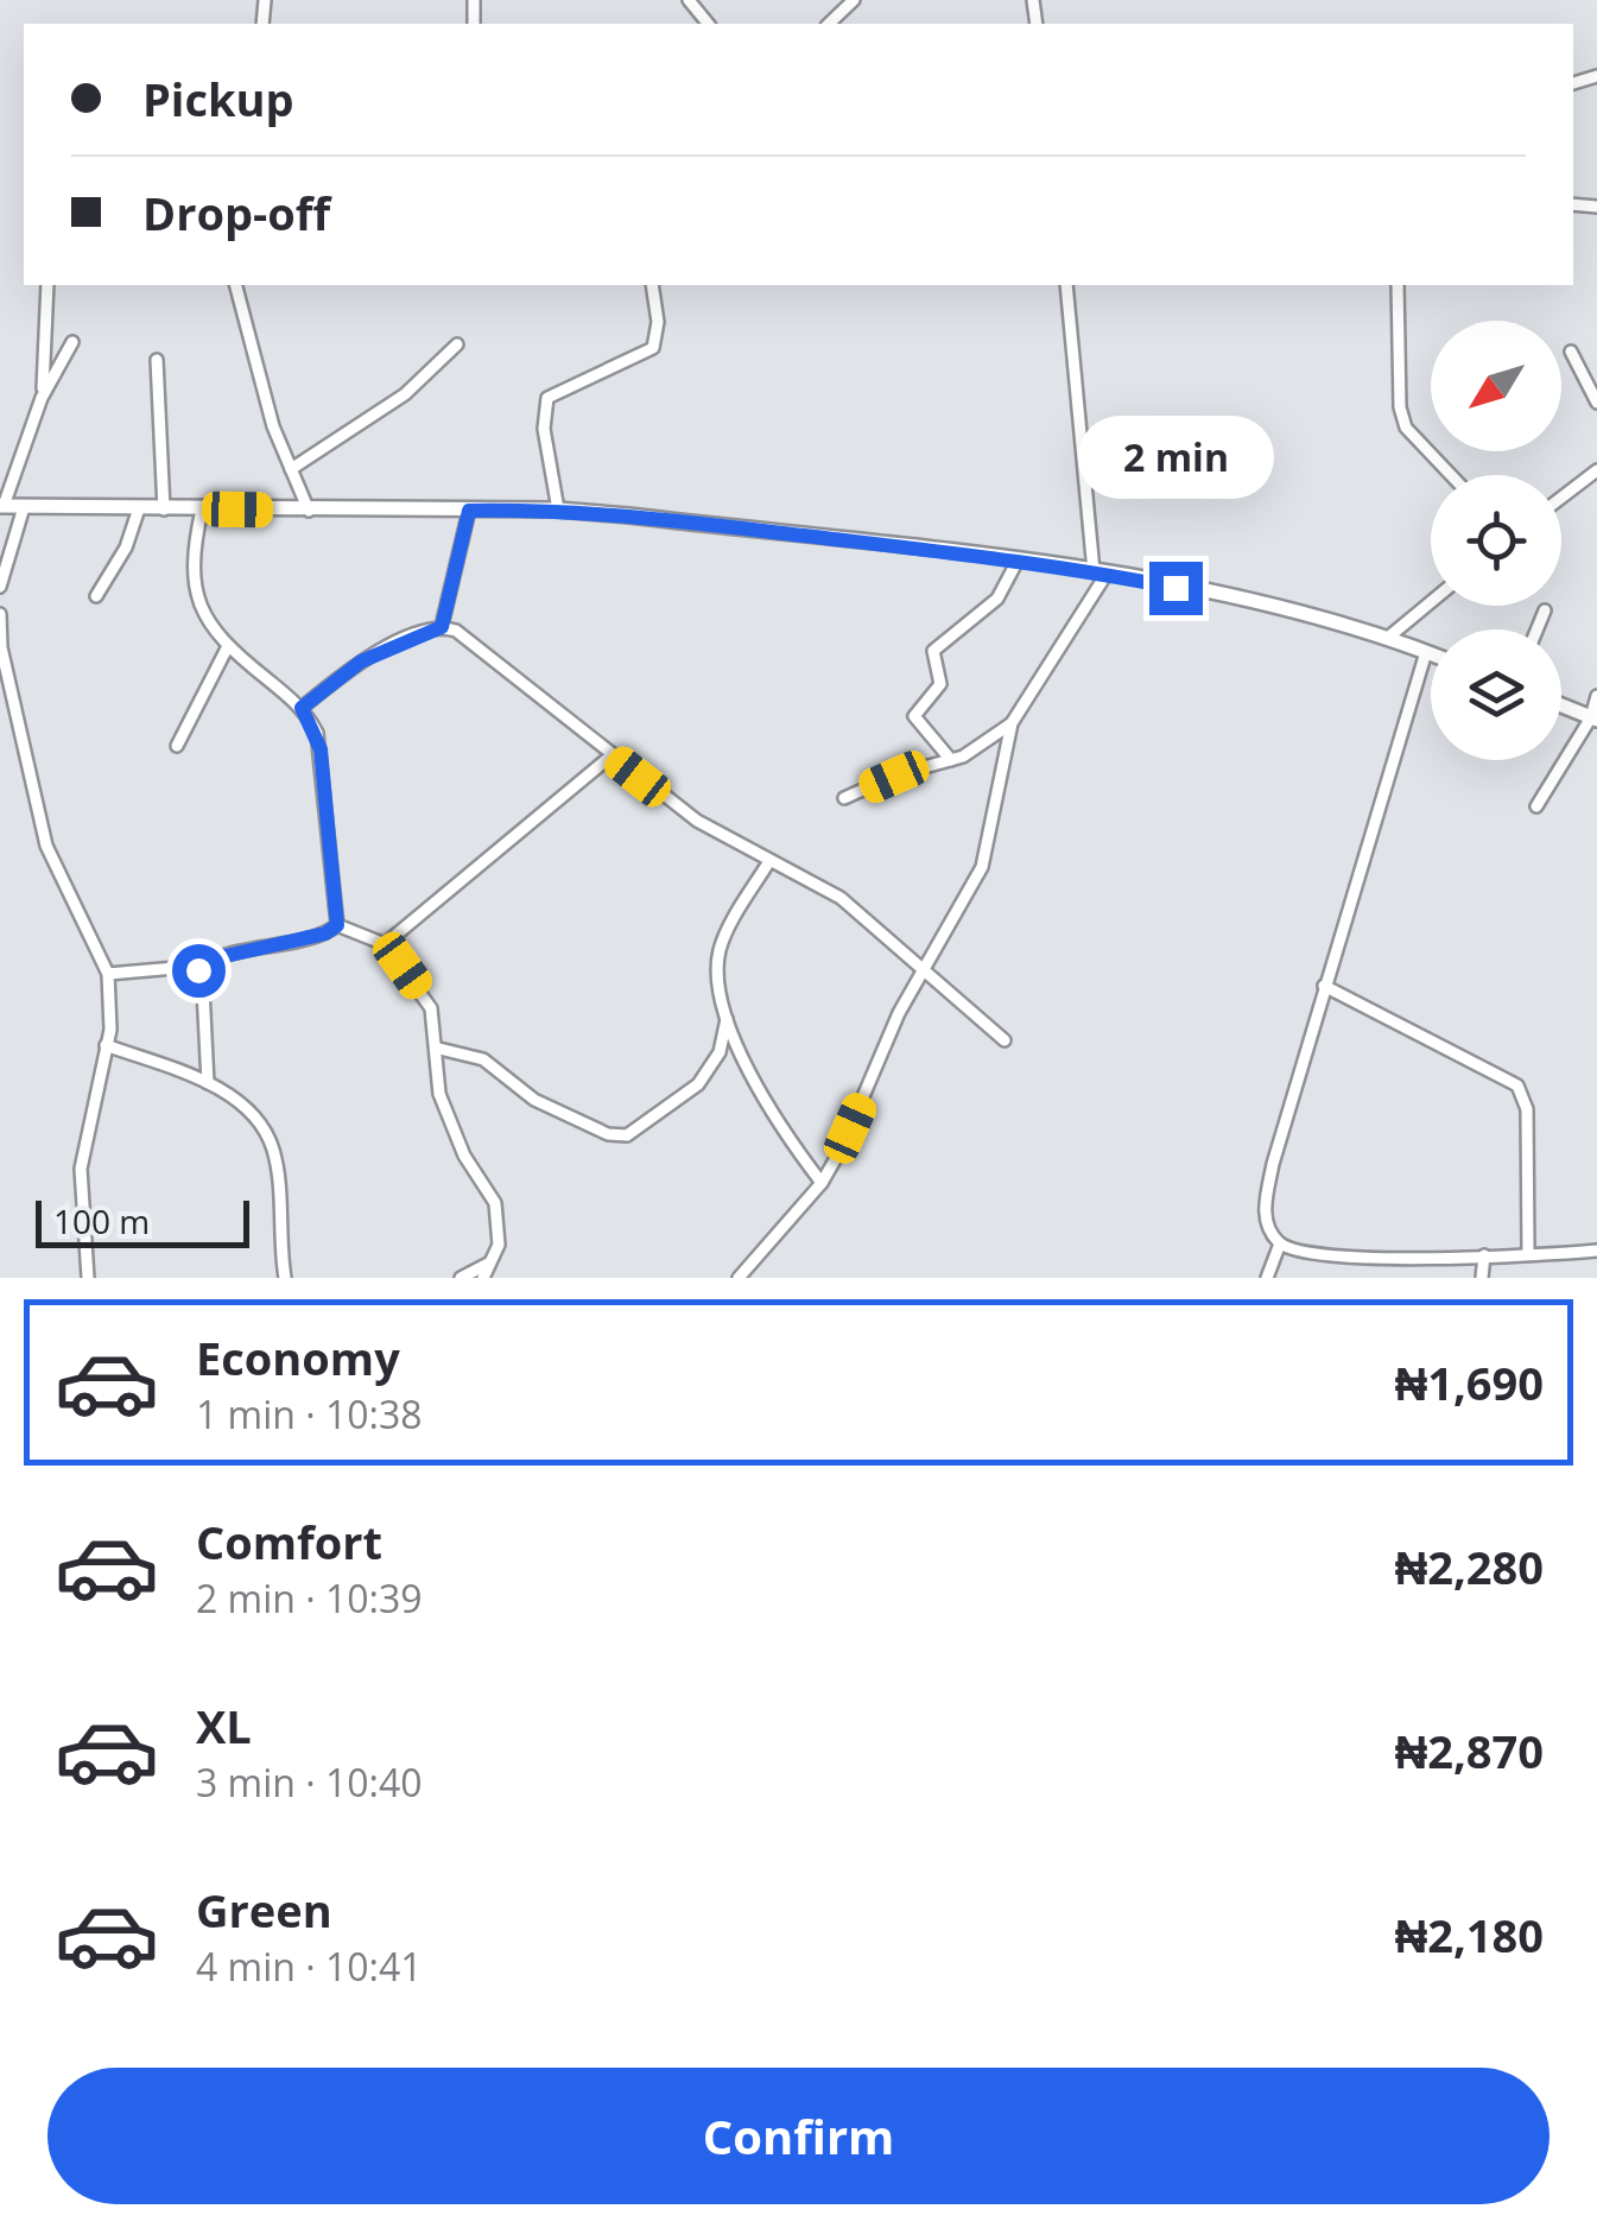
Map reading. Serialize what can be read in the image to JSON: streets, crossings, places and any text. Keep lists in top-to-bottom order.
{
  "scale_bar": "100 m",
  "north": "bottom left",
  "page": {
    "banner": ["Pickup", "Drop-off"],
    "bubble": "2 min",
    "scale": "100 m",
    "list": [
      {
        "name": "Economy",
        "note": "1 min · 10:38",
        "value": "₦1,690"
      },
      {
        "name": "Comfort",
        "note": "2 min · 10:39",
        "value": "₦2,280"
      },
      {
        "name": "XL",
        "note": "3 min · 10:40",
        "value": "₦2,870"
      },
      {
        "name": "Green",
        "note": "4 min · 10:41",
        "value": "₦2,180"
      }
    ],
    "buttons": "Confirm"
  }
}
